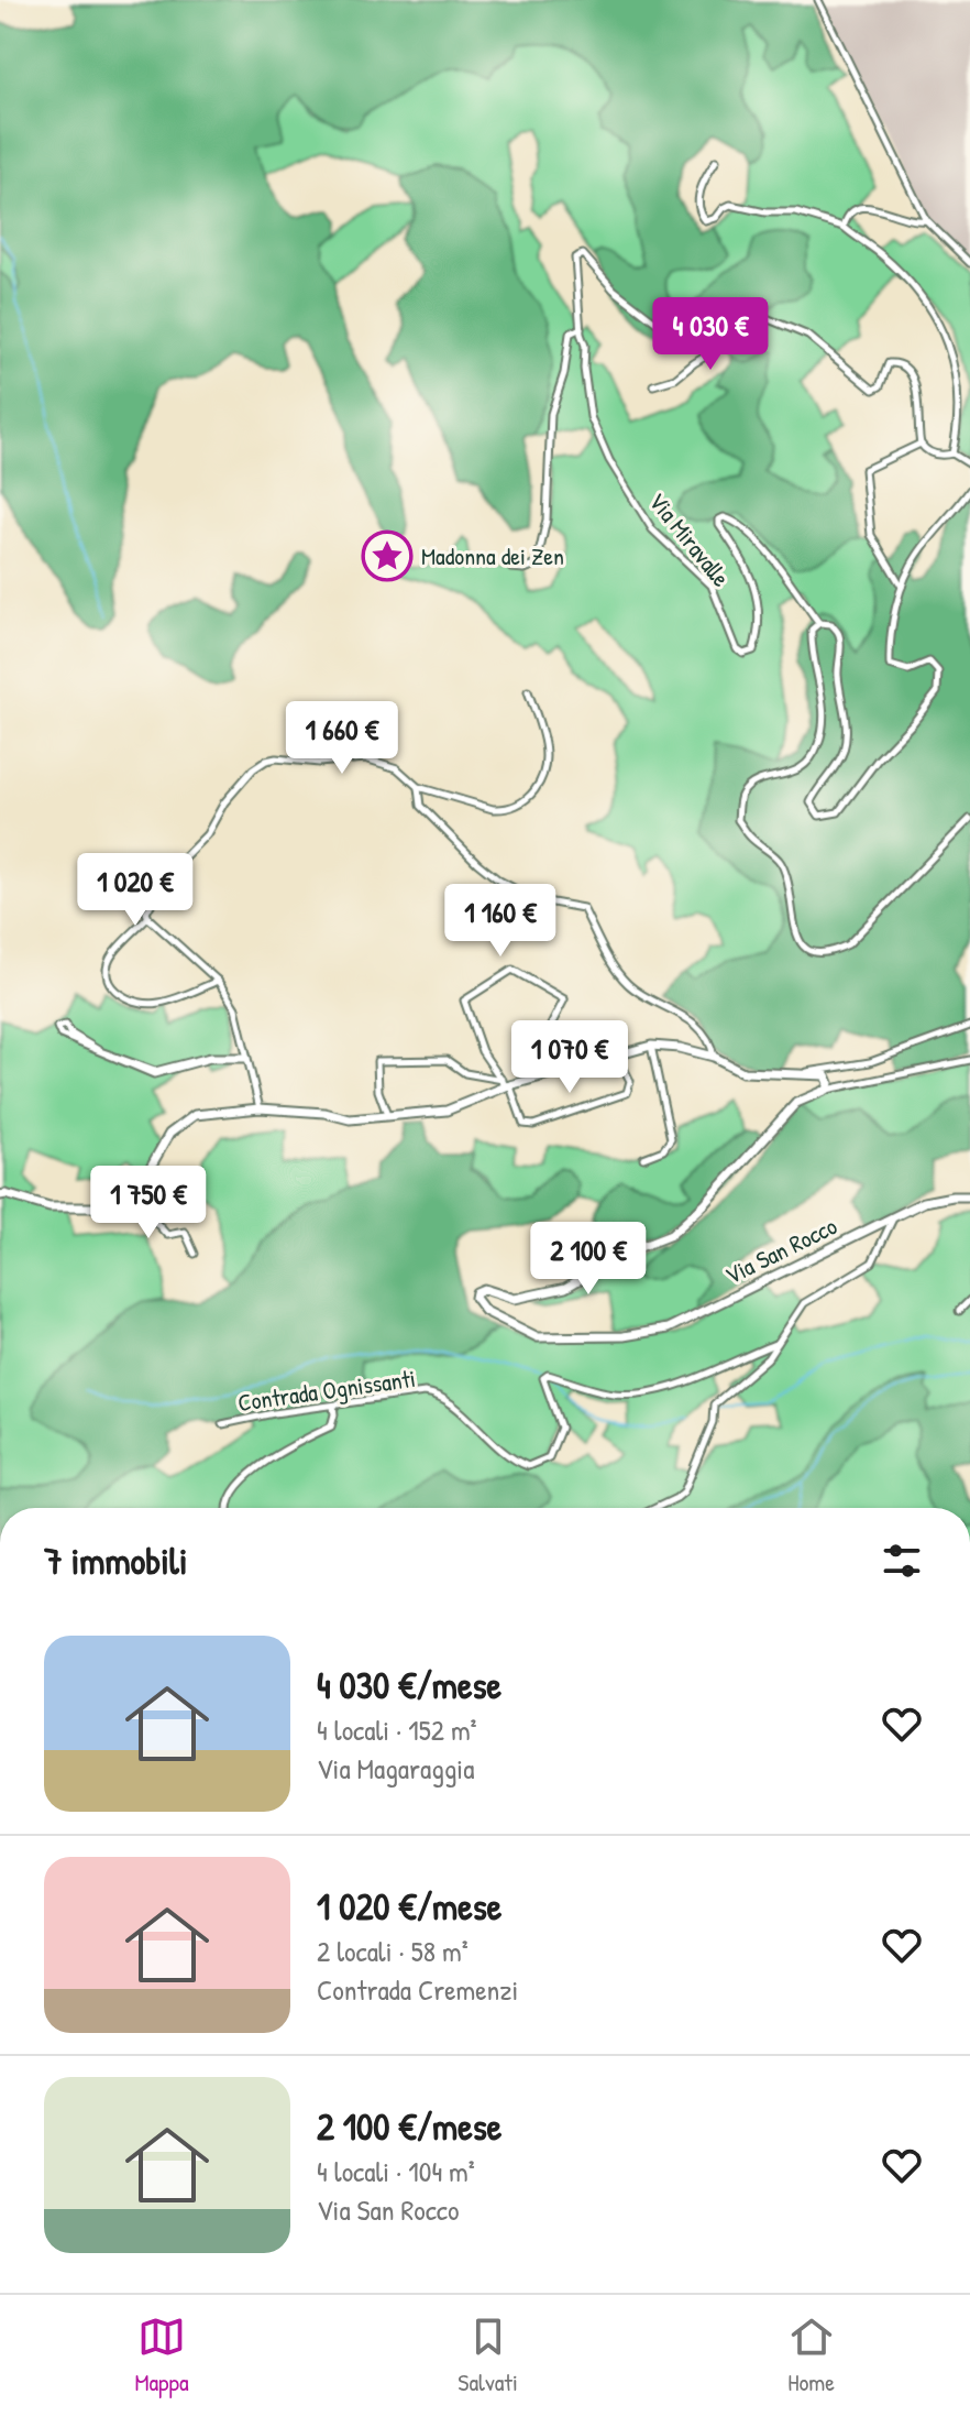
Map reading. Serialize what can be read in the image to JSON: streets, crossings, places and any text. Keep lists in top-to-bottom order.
{
  "streets": {
    "street": ["Via Miravalle", "Via San Rocco", "Contrada Ognissanti"]
  },
  "places": {
    "place": ["Madonna dei Zen"]
  },
  "page": {
    "price": [
      "4 030 €",
      "1 660 €",
      "1 020 €",
      "1 160 €",
      "1 070 €",
      "1 750 €",
      "2 100 €"
    ],
    "heading": "7 immobili",
    "list": [
      {
        "name": "4 030 €/mese",
        "note": "4 locali · 152 m² · Via Magaraggia"
      },
      {
        "name": "1 020 €/mese",
        "note": "2 locali · 58 m² · Contrada Cremenzi"
      },
      {
        "name": "2 100 €/mese",
        "note": "4 locali · 104 m² · Via San Rocco"
      }
    ],
    "tabs": ["Mappa", "Salvati", "Home"]
  }
}
